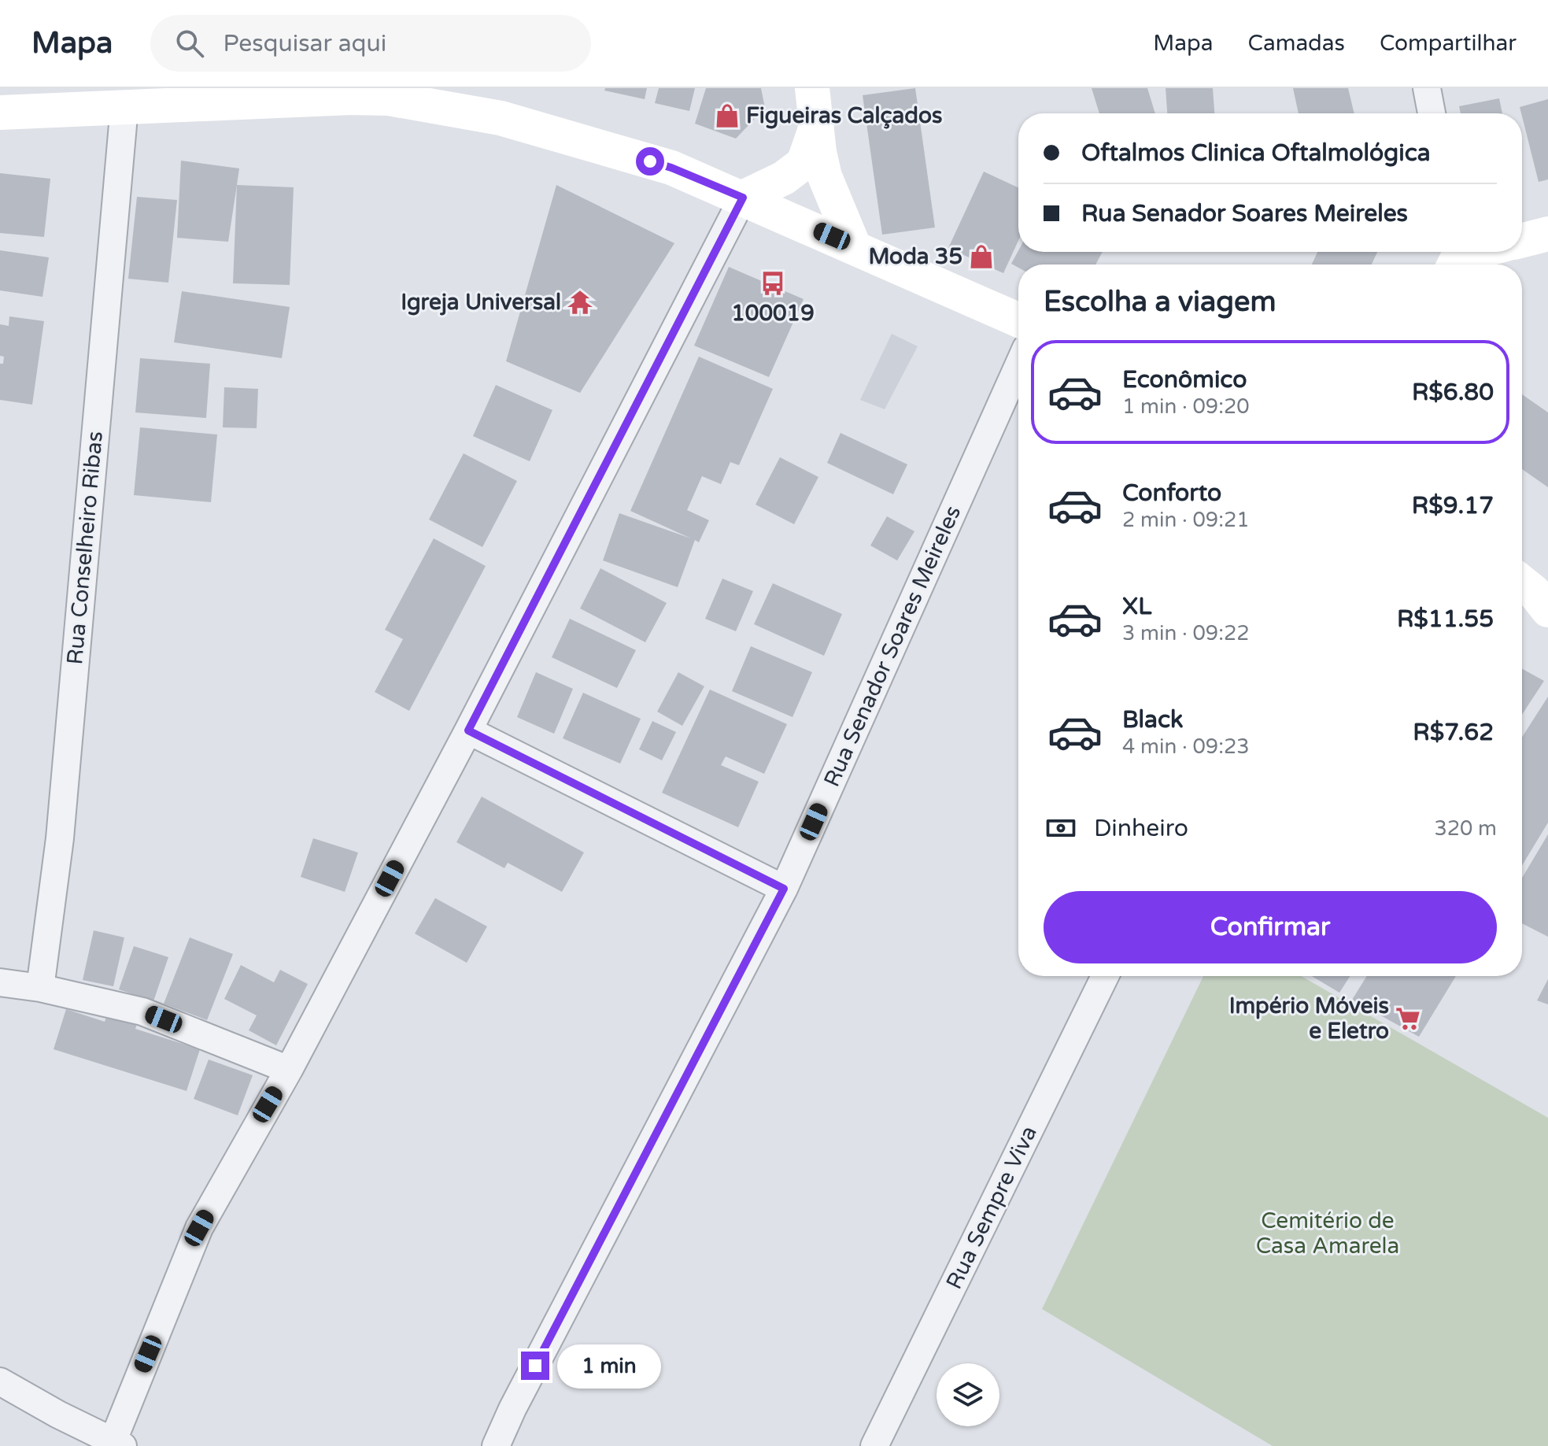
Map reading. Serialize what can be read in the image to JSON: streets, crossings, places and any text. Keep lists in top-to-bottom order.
{
  "streets": {
    "street": ["Rua Conselheiro Ribas", "Rua Senador Soares Meireles", "Rua Sempre Viva"]
  },
  "parks": ["Cemitério de Casa Amarela"],
  "places": {
    "shop": ["Figueiras Calçados", "Moda 35"],
    "bus stop": ["100019"],
    "temple": ["Igreja Universal"],
    "supermarket": ["Império Móveis e Eletro"]
  },
  "page": {
    "header": "Mapa",
    "search": "Pesquisar aqui",
    "nav": ["Mapa", "Camadas", "Compartilhar"],
    "banner": ["Oftalmos Clinica Oftalmológica", "Rua Senador Soares Meireles"],
    "heading": "Escolha a viagem",
    "list": [
      {
        "name": "Econômico",
        "note": "1 min · 09:20",
        "value": "R$6.80"
      },
      {
        "name": "Conforto",
        "note": "2 min · 09:21",
        "value": "R$9.17"
      },
      {
        "name": "XL",
        "note": "3 min · 09:22",
        "value": "R$11.55"
      },
      {
        "name": "Black",
        "note": "4 min · 09:23",
        "value": "R$7.62"
      }
    ],
    "pay": ["Dinheiro", "320 m"],
    "buttons": "Confirmar",
    "bubble": "1 min"
  }
}
